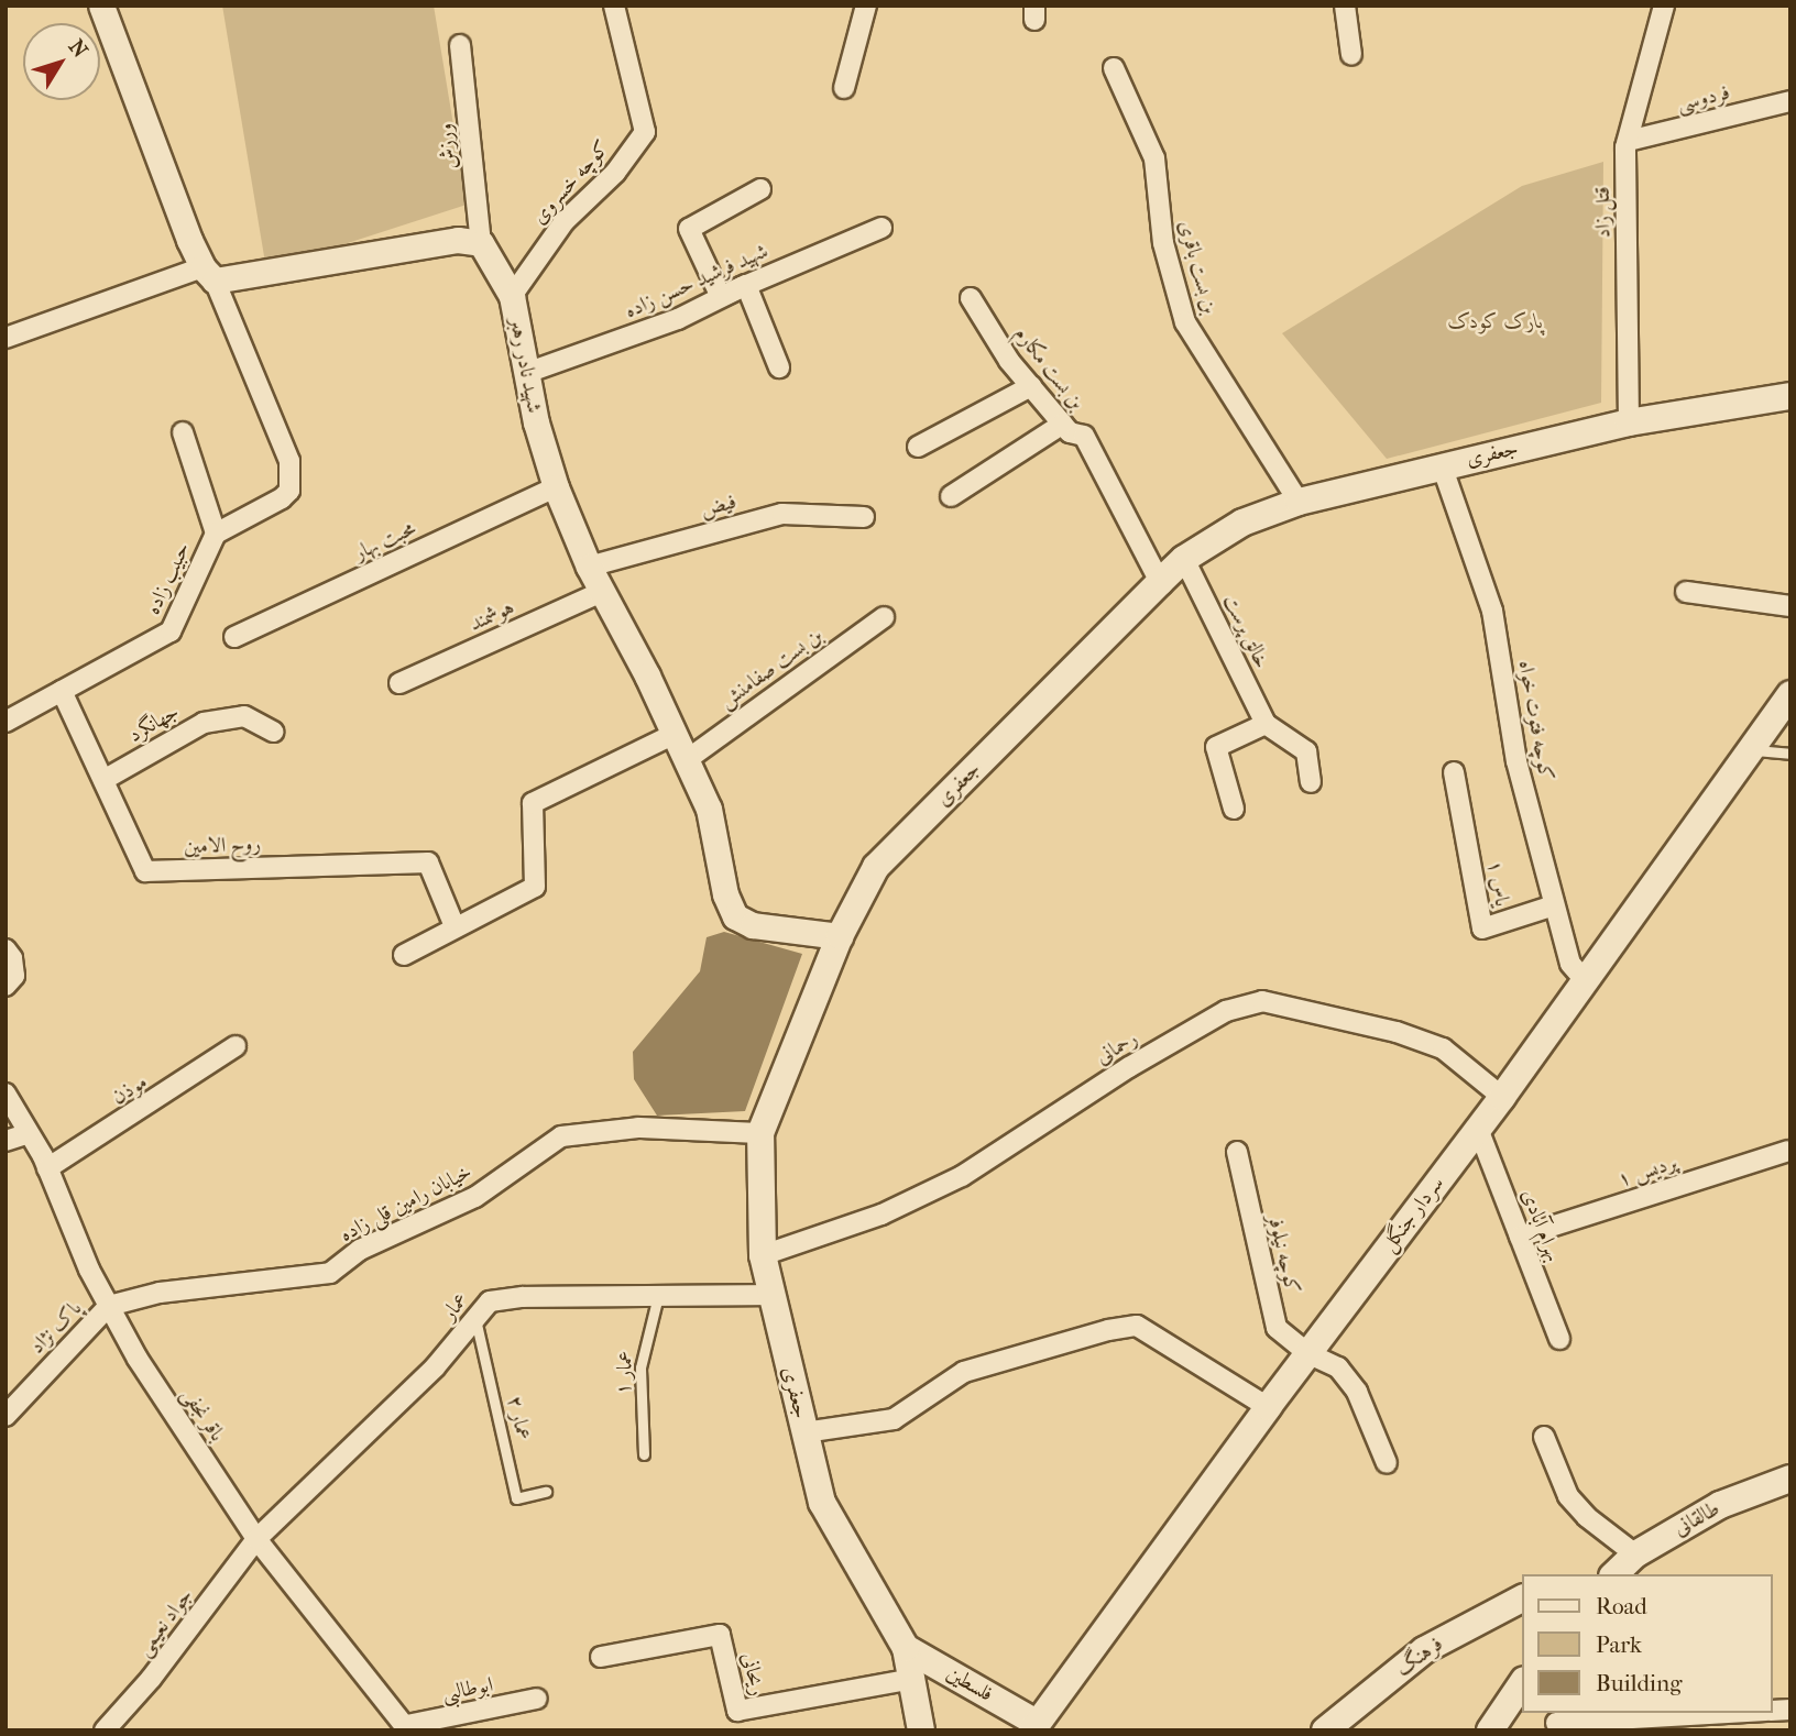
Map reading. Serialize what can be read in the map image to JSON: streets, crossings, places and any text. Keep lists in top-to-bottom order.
{
  "streets": {
    "main road": [
      "جعفری",
      "سردار جنگل",
      "طالقانی",
      "فرهنگ",
      "فلسطین"
    ],
    "street": [
      "فردوسی",
      "ورزش",
      "کوچه خسروی",
      "قتل زاد",
      "بن بست باقری",
      "شهید فرشید حسن زاده",
      "شهید نادر رهبر",
      "بن بست مکارم",
      "فیض",
      "محبت بهار",
      "حبیب زاده",
      "هوشمند",
      "خالق پرست",
      "بن بست صفامنش",
      "کوچه فتوت خواه",
      "جهانگرد",
      "روح الامین",
      "یاس ۱",
      "رحمانی",
      "موذن",
      "پردیس ۱",
      "خیابان رامین قلی زاده",
      "بهرام آبادی",
      "کوچه نیلوفر",
      "عمار",
      "پاک نژاد",
      "باقر نجفی",
      "جواد نعیمی",
      "ریحانی",
      "ابوطالبی"
    ],
    "lane": ["عمار ۱", "عمار ۲"]
  },
  "crossings": [
    ["فردوسی", "قتل زاد"],
    ["ورزش", "شهید نادر رهبر"],
    ["کوچه خسروی", "شهید نادر رهبر"],
    ["قتل زاد", "جعفری"],
    ["بن بست باقری", "جعفری"],
    ["شهید فرشید حسن زاده", "شهید نادر رهبر"],
    ["شهید نادر رهبر", "جعفری"],
    ["شهید نادر رهبر", "فیض"],
    ["شهید نادر رهبر", "محبت بهار"],
    ["شهید نادر رهبر", "هوشمند"],
    ["شهید نادر رهبر", "بن بست صفامنش"],
    ["بن بست مکارم", "جعفری"],
    ["جعفری", "خالق پرست"],
    ["جعفری", "کوچه فتوت خواه"],
    ["جعفری", "رحمانی"],
    ["جعفری", "خیابان رامین قلی زاده"],
    ["جعفری", "عمار"],
    ["جعفری", "ریحانی"],
    ["جعفری", "فلسطین"],
    ["حبیب زاده", "روح الامین"],
    ["کوچه فتوت خواه", "یاس ۱"],
    ["کوچه فتوت خواه", "سردار جنگل"],
    ["جهانگرد", "روح الامین"],
    ["رحمانی", "سردار جنگل"],
    ["موذن", "باقر نجفی"],
    ["پردیس ۱", "بهرام آبادی"],
    ["خیابان رامین قلی زاده", "پاک نژاد"],
    ["خیابان رامین قلی زاده", "باقر نجفی"],
    ["سردار جنگل", "بهرام آبادی"],
    ["سردار جنگل", "کوچه نیلوفر"],
    ["سردار جنگل", "فلسطین"],
    ["عمار", "عمار ۱"],
    ["عمار", "باقر نجفی"],
    ["عمار", "عمار ۲"],
    ["عمار", "جواد نعیمی"],
    ["پاک نژاد", "باقر نجفی"],
    ["باقر نجفی", "جواد نعیمی"],
    ["باقر نجفی", "ابوطالبی"]
  ],
  "parks": ["پارک کودک"],
  "legend": ["Road", "Park", "Building"],
  "north": "top right"
}
